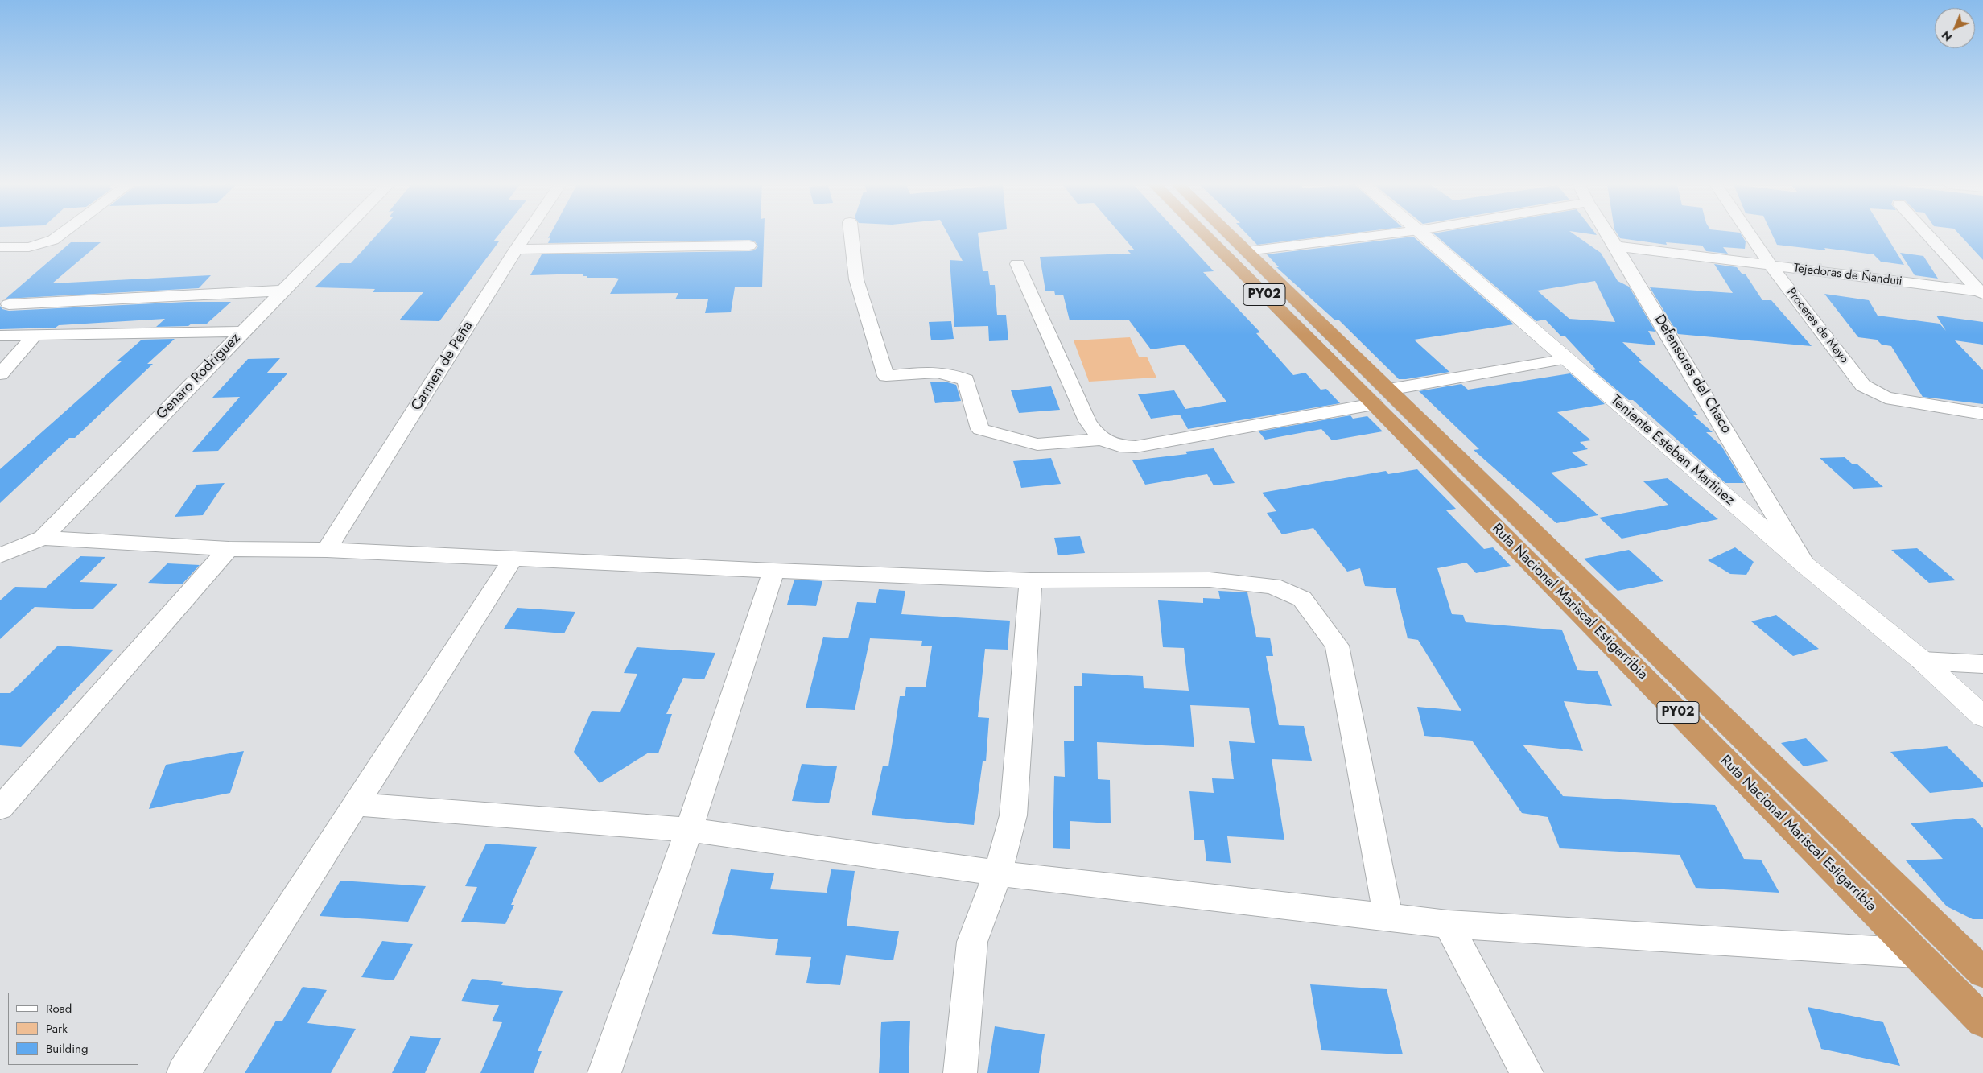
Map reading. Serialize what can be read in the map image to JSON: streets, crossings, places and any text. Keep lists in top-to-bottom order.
{
  "streets": {
    "highway": ["PY02", "Ruta Nacional Mariscal Estigarribia"],
    "street": [
      "Tejedoras de Ñanduti",
      "Proceres de Mayo",
      "Carmen de Peña",
      "Defensores del Chaco",
      "Genaro Rodriguez",
      "Teniente Esteban Martinez"
    ]
  },
  "crossings": [
    ["Tejedoras de Ñanduti", "Proceres de Mayo"],
    ["Tejedoras de Ñanduti", "Defensores del Chaco"],
    ["Defensores del Chaco", "Teniente Esteban Martinez"]
  ],
  "legend": ["Road", "Park", "Building"],
  "north": "bottom left"
}
